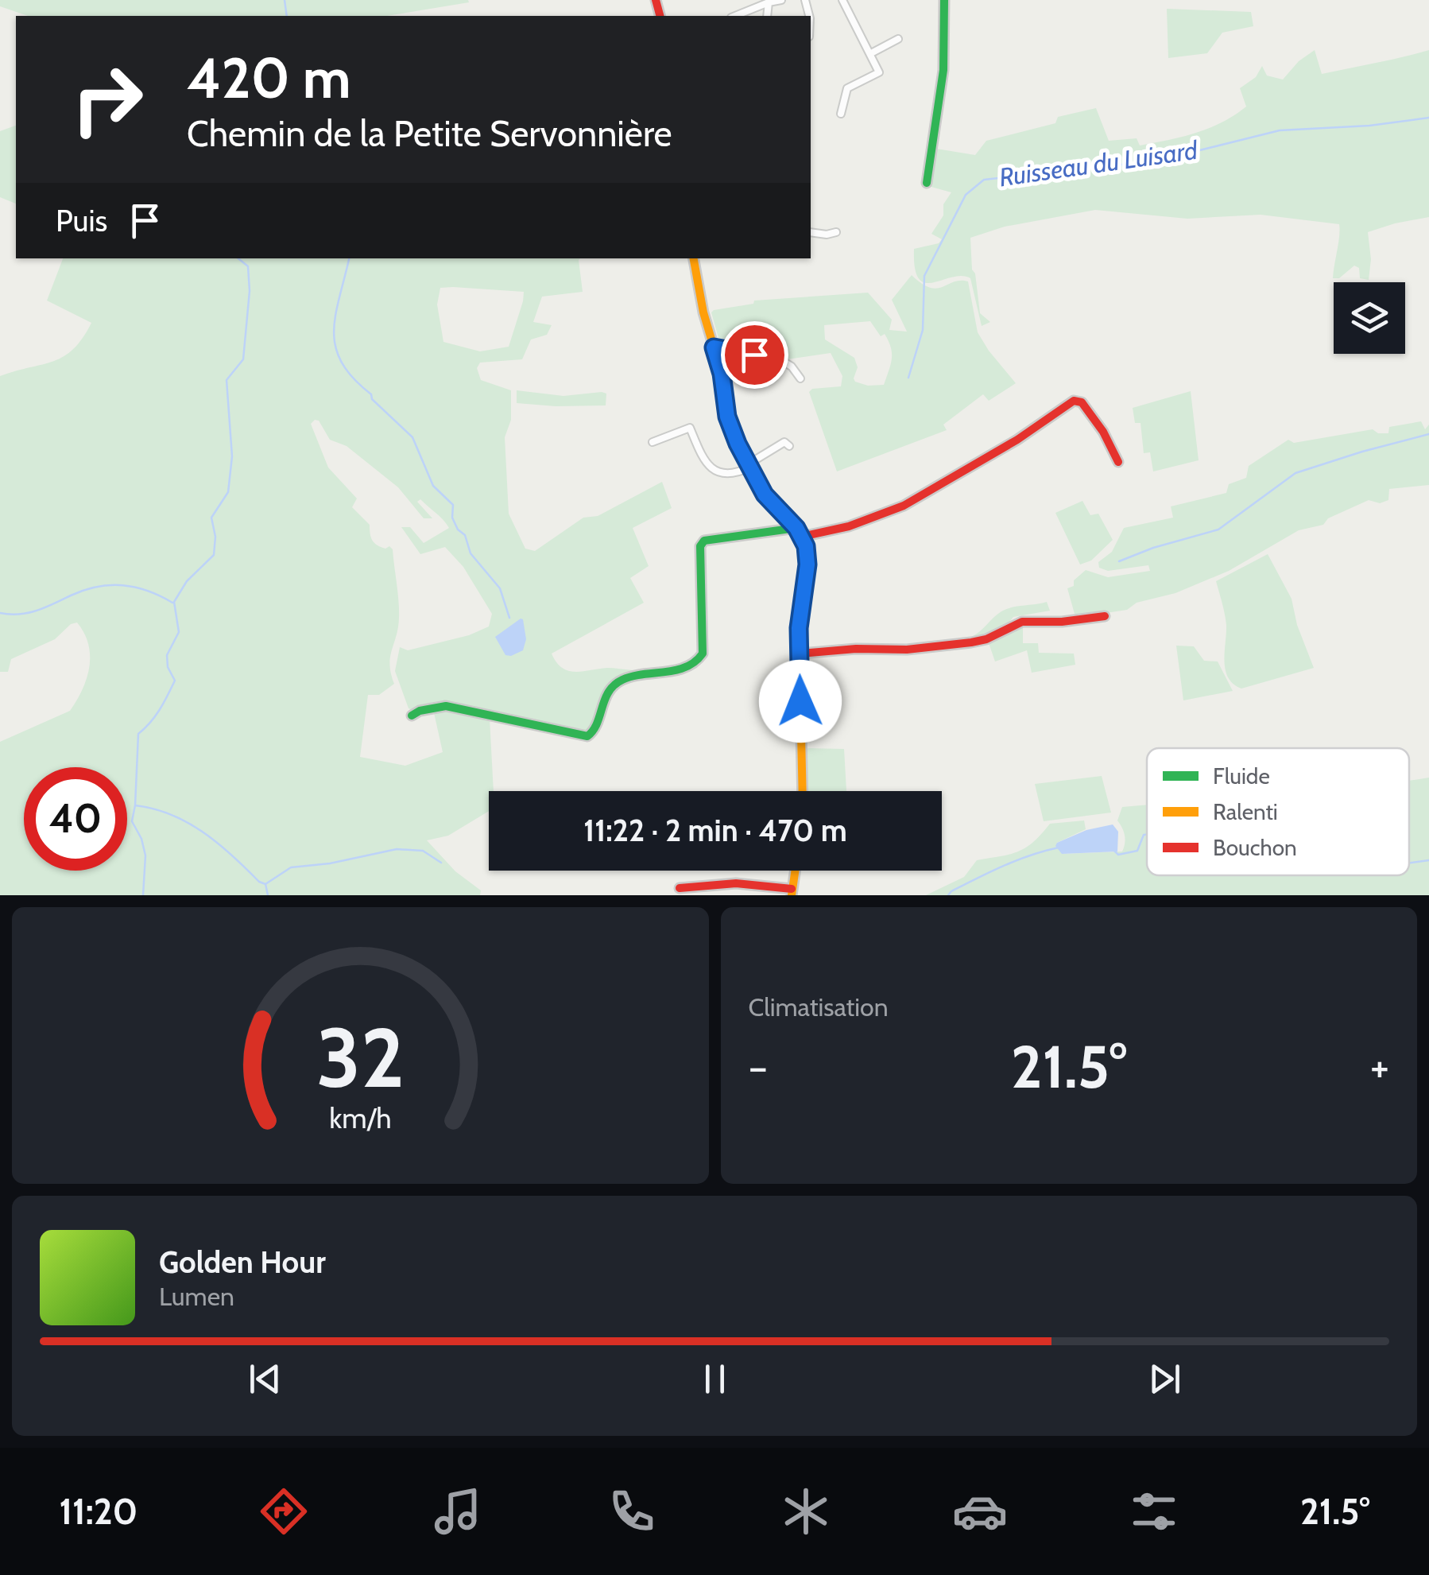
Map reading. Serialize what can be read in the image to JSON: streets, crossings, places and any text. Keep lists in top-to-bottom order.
{
  "water": ["Ruisseau du Luisard"],
  "legend": ["Fluide", "Ralenti", "Bouchon"],
  "page": {
    "turn": ["420 m", "Chemin de la Petite Servonnière"],
    "then": "Puis",
    "limit": "40",
    "trip": "11:22 · 2 min · 470 m",
    "tile": "Climatisation",
    "heat": ["−", "21.5°", "+"],
    "song": ["Golden Hour", "Lumen"],
    "tabs": ["11:20", "21.5°"],
    "gauge": ["32", "km/h"]
  }
}
